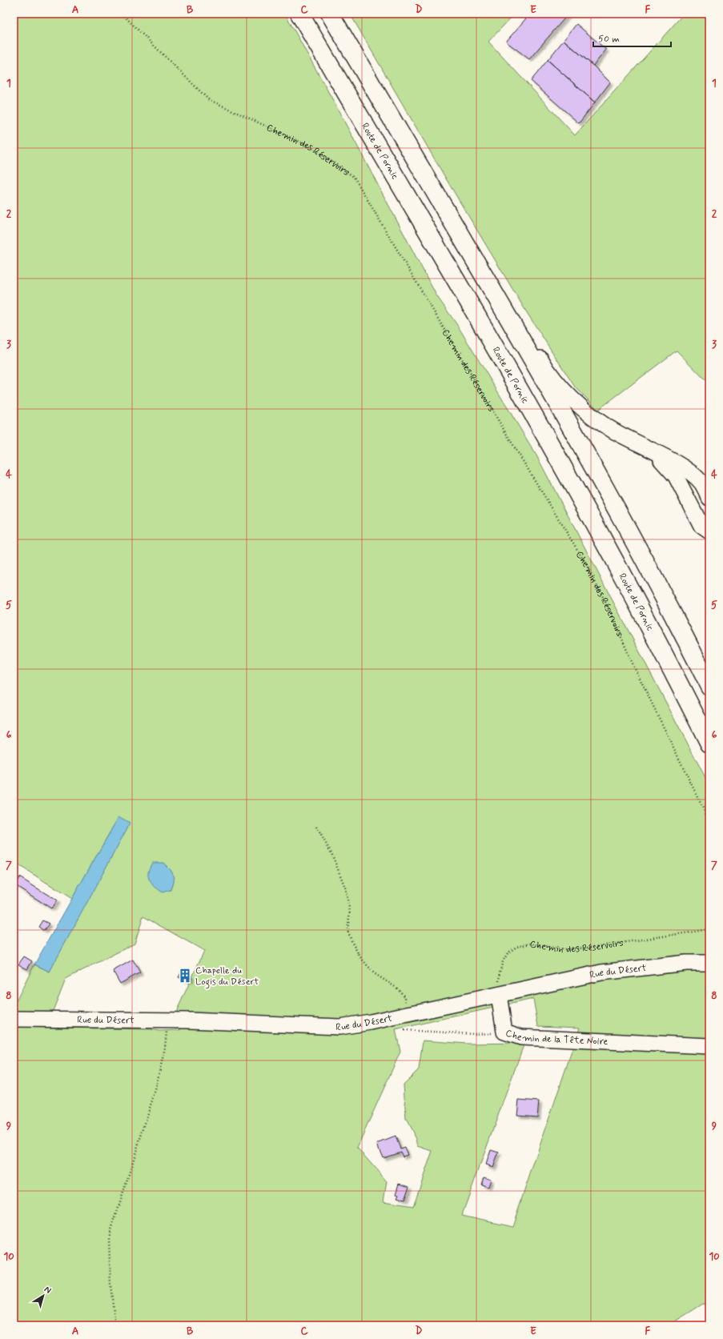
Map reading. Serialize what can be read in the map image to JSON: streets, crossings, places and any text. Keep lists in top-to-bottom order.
{
  "streets": {
    "highway": ["Route de Pornic"],
    "street": ["Rue du Désert", "Chemin de la Tête Noire"],
    "path": ["Chemin des Réservoirs"]
  },
  "crossings": [
    ["Chemin des Réservoirs", "Rue du Désert"]
  ],
  "places": {
    "building": ["Chapelle du Logis du Désert"]
  },
  "scale_bar": "50 m",
  "north": "top right",
  "grid": {
    "columns": [
      "A",
      "B",
      "C",
      "D",
      "E",
      "F"
    ],
    "rows": [
      "1",
      "2",
      "3",
      "4",
      "5",
      "6",
      "7",
      "8",
      "9",
      "10"
    ]
  }
}
